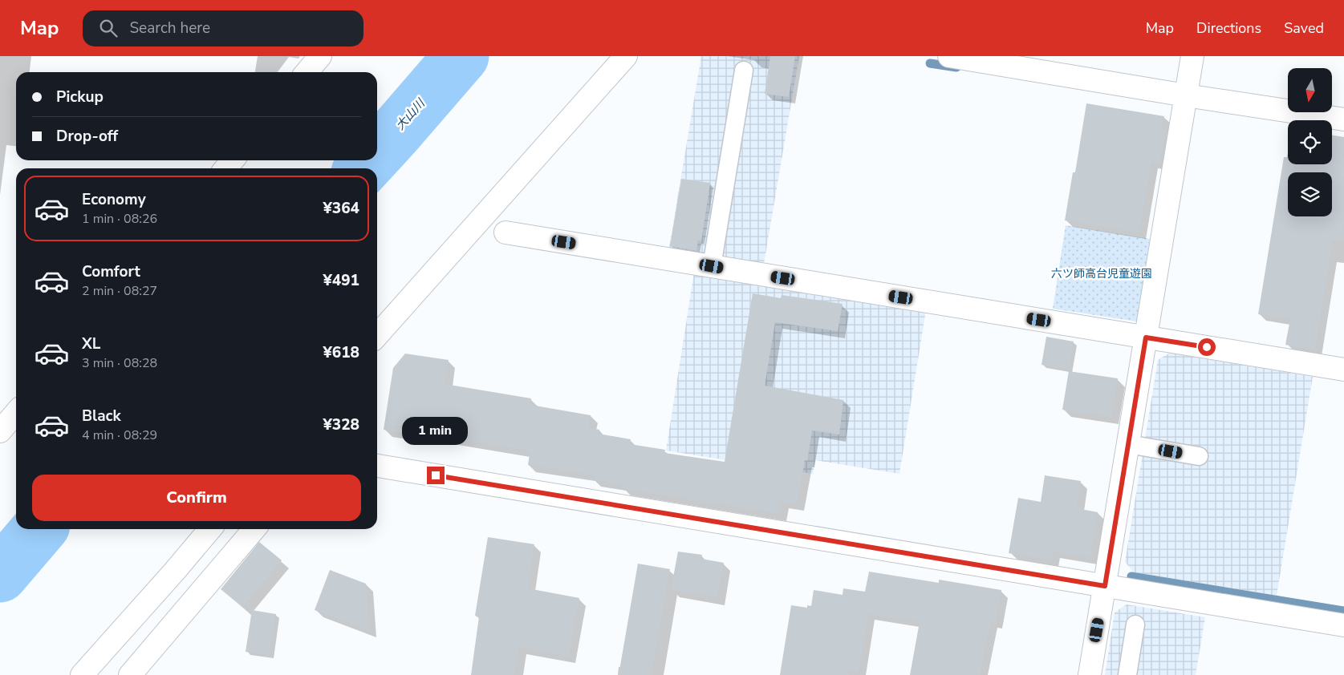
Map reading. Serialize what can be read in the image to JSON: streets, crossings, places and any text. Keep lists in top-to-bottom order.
{
  "water": ["大山川"],
  "parks": ["六ツ師高台児童遊園"],
  "north": "bottom",
  "page": {
    "header": "Map",
    "search": "Search here",
    "nav": ["Map", "Directions", "Saved"],
    "banner": ["Pickup", "Drop-off"],
    "list": [
      {
        "name": "Economy",
        "note": "1 min · 08:26",
        "value": "¥364"
      },
      {
        "name": "Comfort",
        "note": "2 min · 08:27",
        "value": "¥491"
      },
      {
        "name": "XL",
        "note": "3 min · 08:28",
        "value": "¥618"
      },
      {
        "name": "Black",
        "note": "4 min · 08:29",
        "value": "¥328"
      }
    ],
    "bubble": "1 min",
    "buttons": "Confirm"
  }
}
